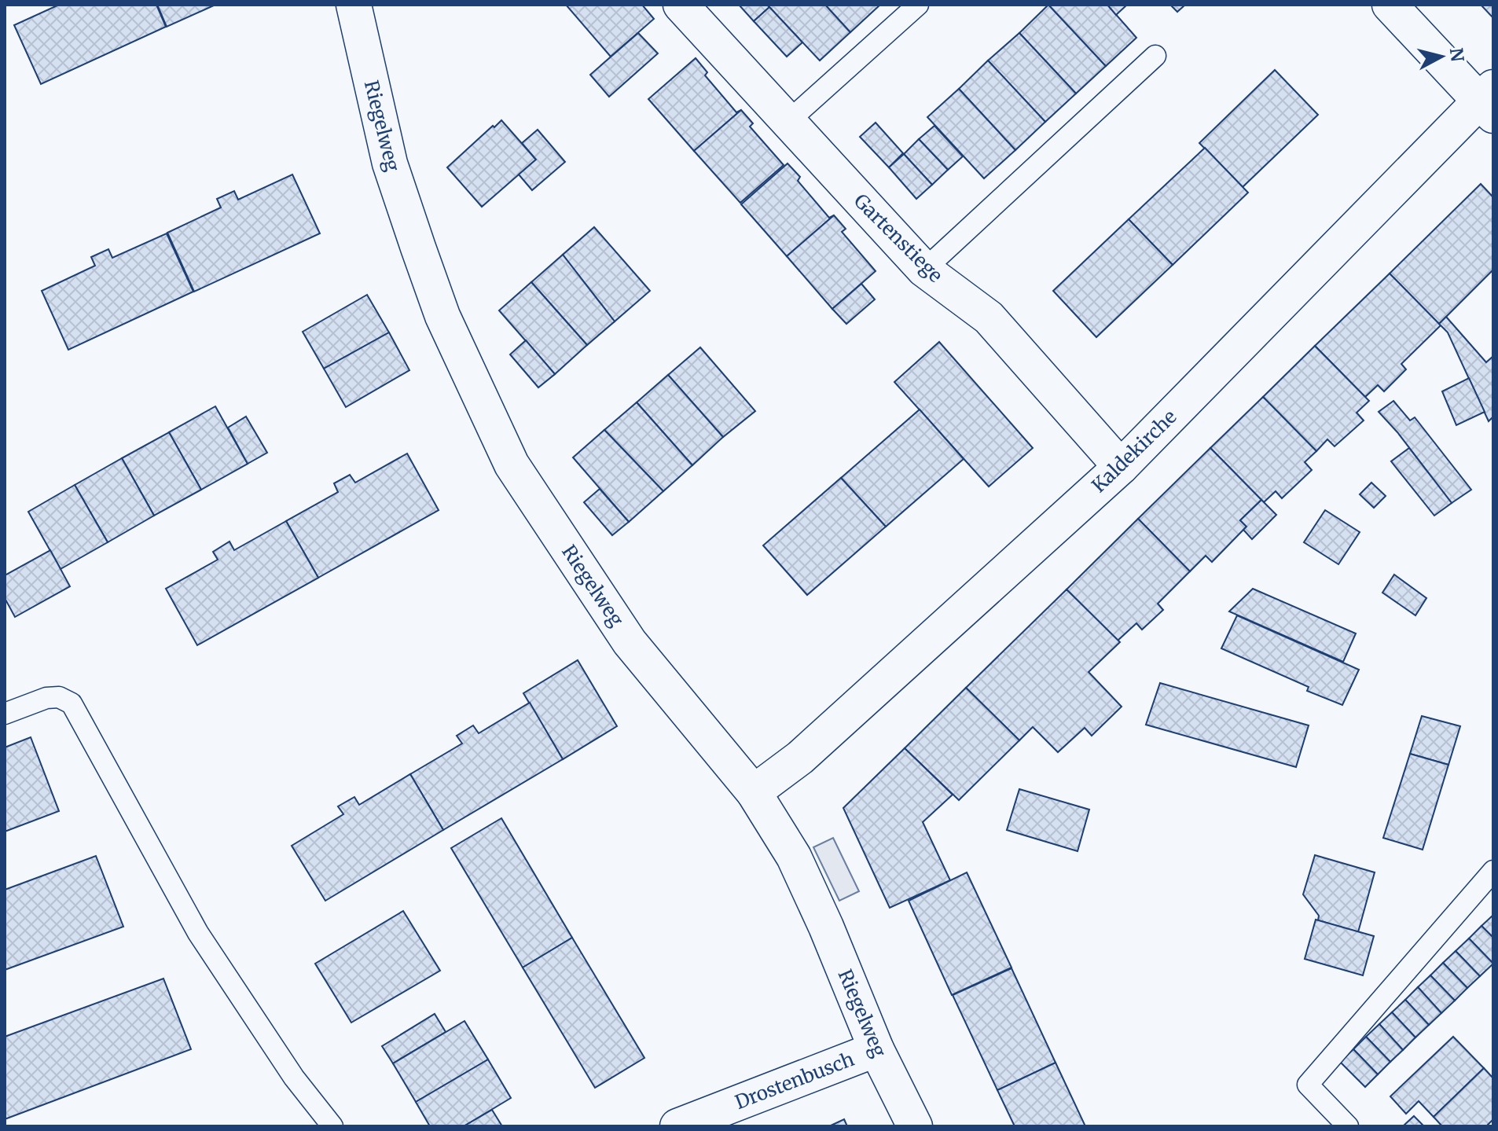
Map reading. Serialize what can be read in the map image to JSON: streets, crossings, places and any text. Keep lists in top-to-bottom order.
{
  "streets": {
    "street": [
      "Riegelweg",
      "Gartenstiege",
      "Kaldekirche",
      "Drostenbusch"
    ]
  },
  "crossings": [
    ["Riegelweg", "Kaldekirche"],
    ["Riegelweg", "Drostenbusch"],
    ["Gartenstiege", "Kaldekirche"]
  ],
  "north": "right"
}
